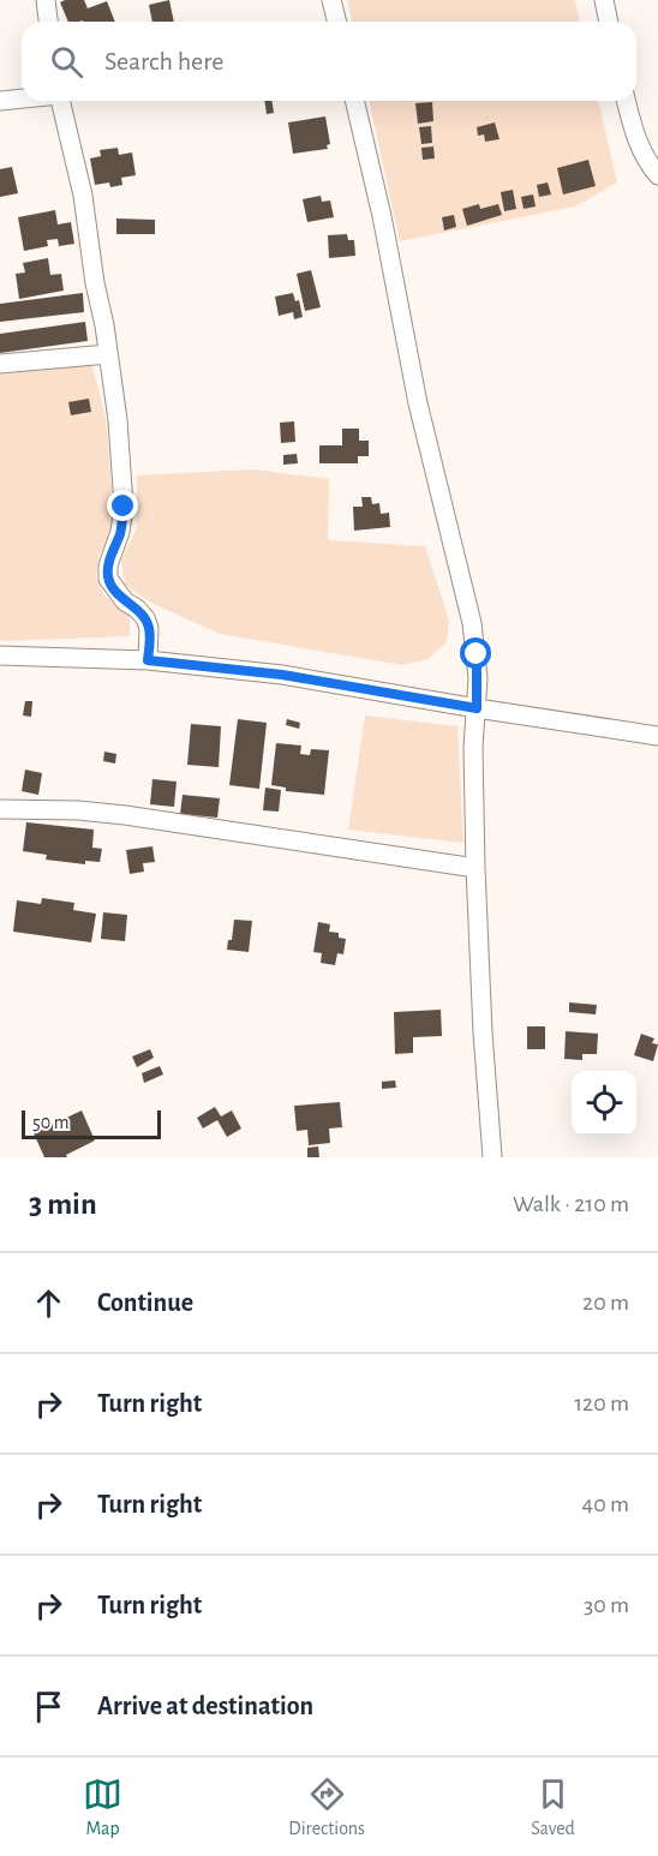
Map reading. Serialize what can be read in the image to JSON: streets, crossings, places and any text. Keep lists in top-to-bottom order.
{
  "scale_bar": "50 m",
  "page": {
    "search": "Search here",
    "scale": "50 m",
    "heading": ["3 min", "Walk · 210 m"],
    "list": [
      ["Continue", "20 m"],
      ["Turn right", "120 m"],
      ["Turn right", "40 m"],
      ["Turn right", "30 m"],
      "Arrive at destination"
    ],
    "nav": ["Map", "Directions", "Saved"]
  }
}
